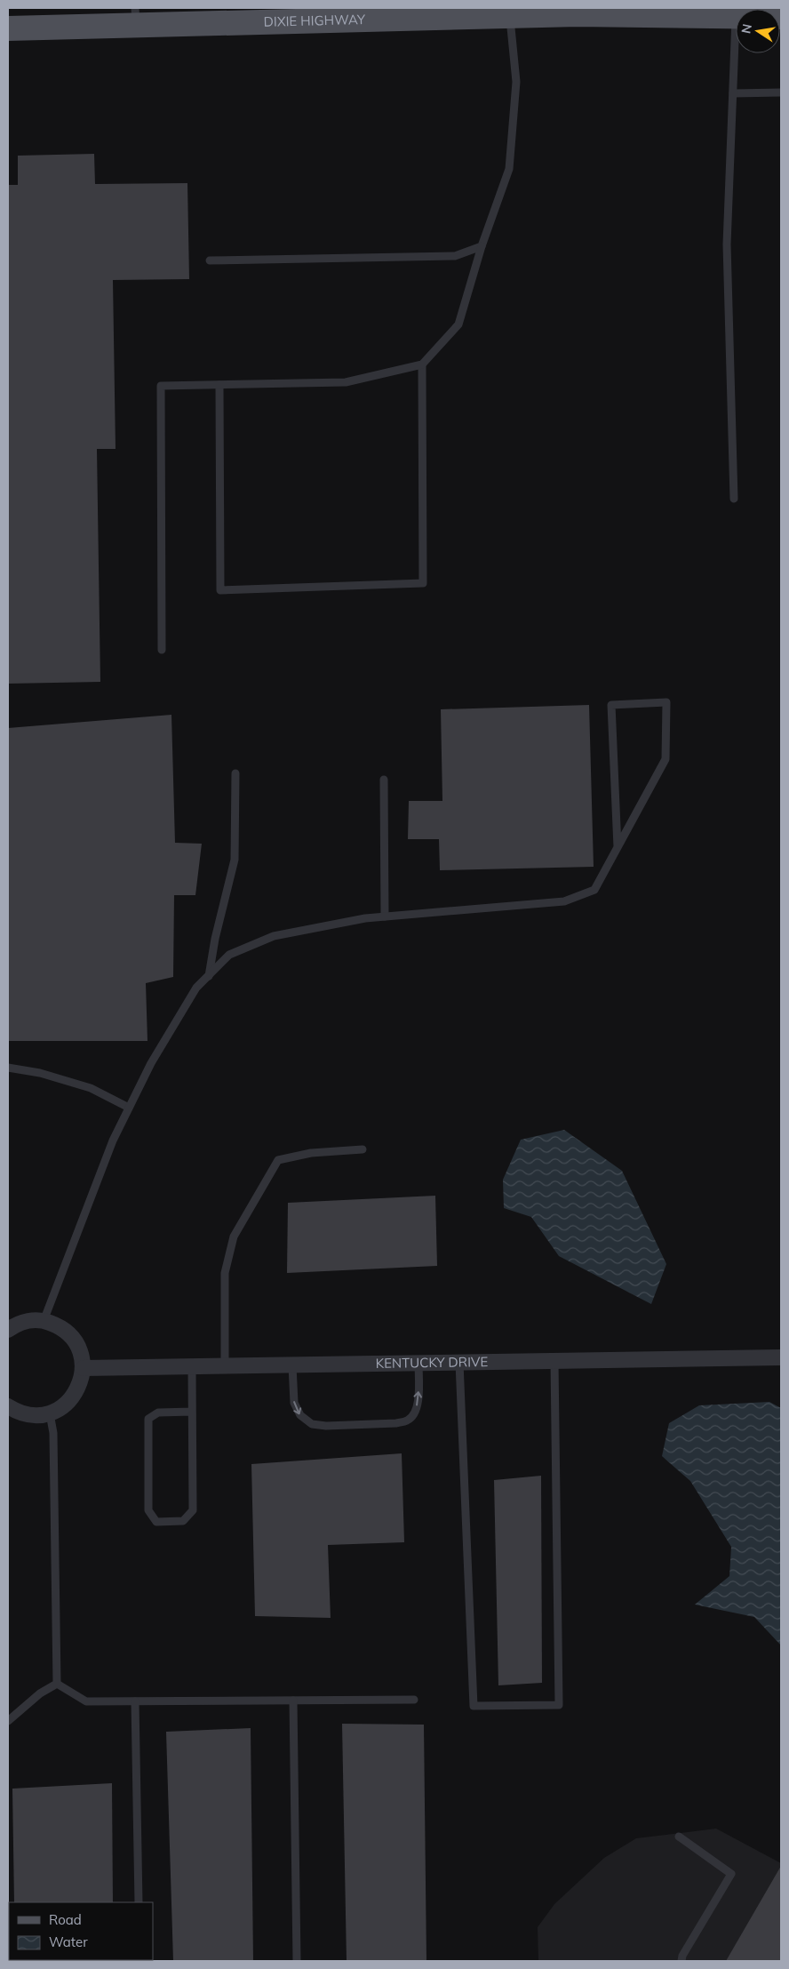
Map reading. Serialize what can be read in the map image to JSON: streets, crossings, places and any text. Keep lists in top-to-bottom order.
{
  "streets": {
    "main road": ["DIXIE HIGHWAY"],
    "street": ["KENTUCKY DRIVE"]
  },
  "legend": ["Road", "Water"],
  "north": "left"
}
